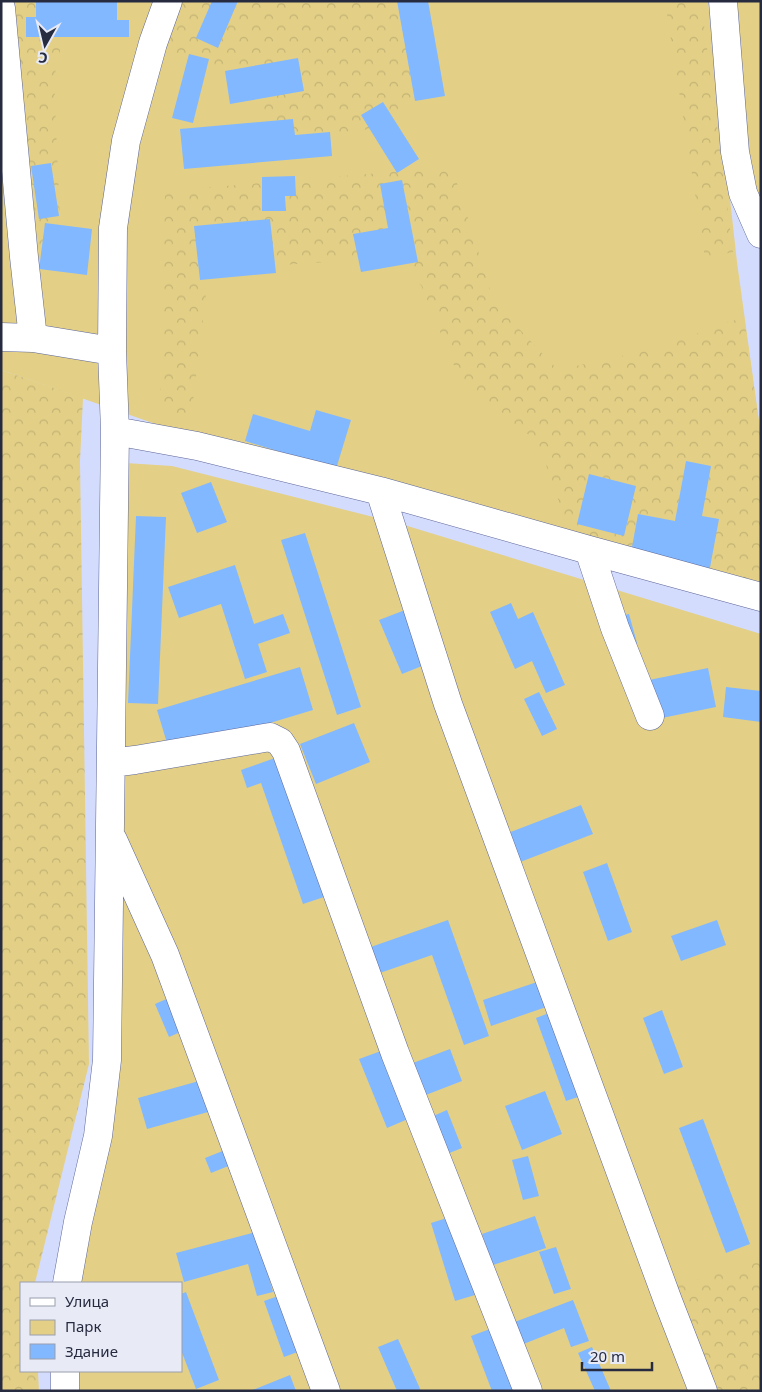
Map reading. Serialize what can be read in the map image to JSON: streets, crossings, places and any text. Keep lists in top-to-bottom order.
{
  "legend": ["Улица", "Парк", "Здание"],
  "scale_bar": "20 m",
  "north": "bottom"
}
